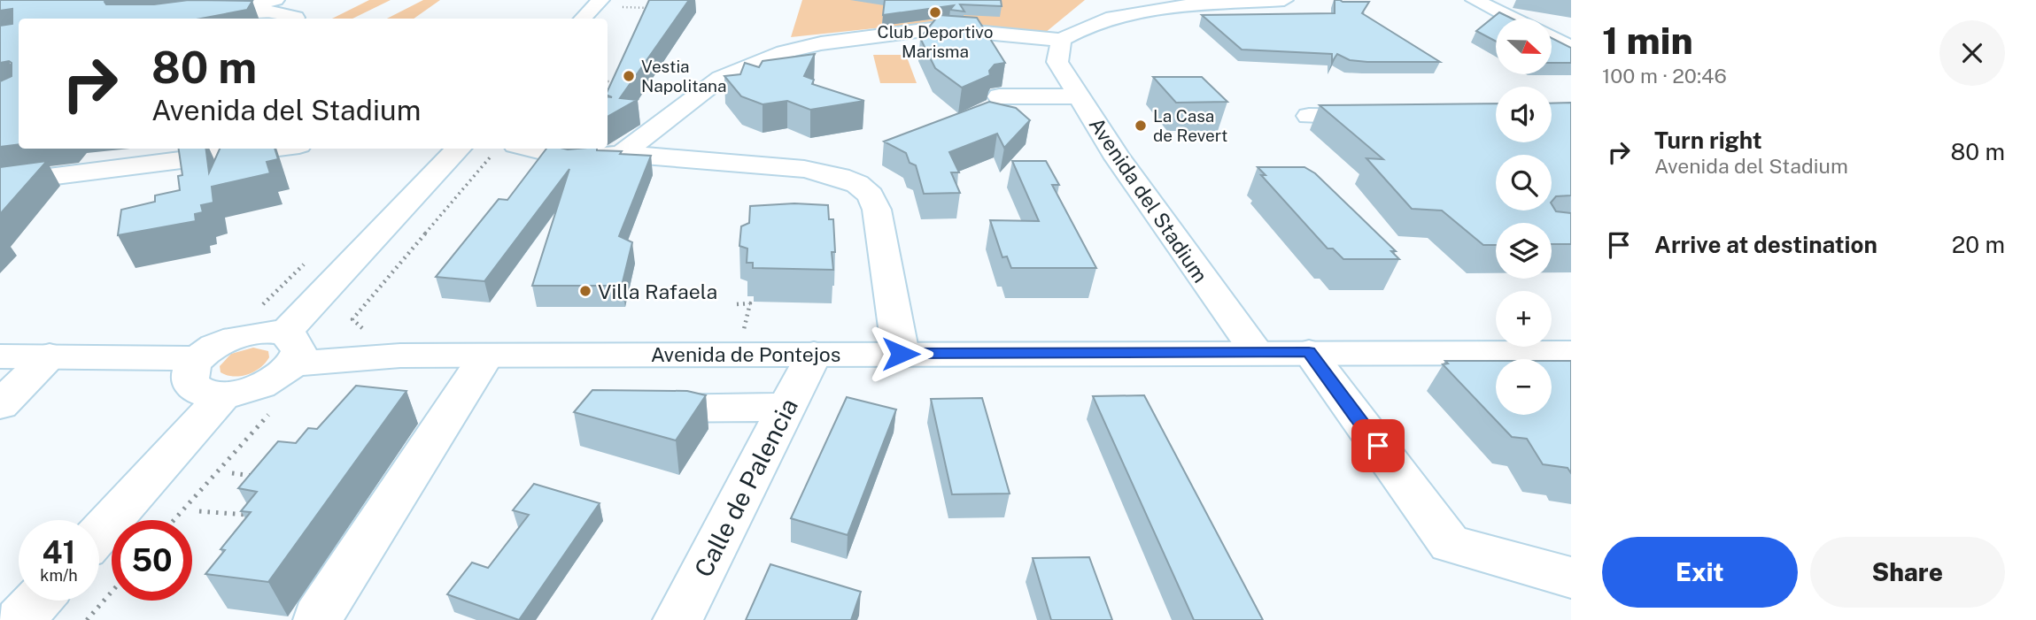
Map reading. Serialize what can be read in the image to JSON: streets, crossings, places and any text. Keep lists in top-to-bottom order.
{
  "streets": {
    "street": ["Avenida del Stadium", "Avenida de Pontejos", "Calle de Palencia"]
  },
  "crossings": [
    ["Avenida del Stadium", "Avenida de Pontejos"],
    ["Avenida de Pontejos", "Calle de Palencia"]
  ],
  "places": [
    "Club Deportivo Marisma",
    "Vestia Napolitana",
    "La Casa de Revert",
    "Villa Rafaela"
  ],
  "north": "right",
  "page": {
    "heading": ["1 min", "100 m · 20:46"],
    "map_buttons": ["+", "−"],
    "turn": ["80 m", "Avenida del Stadium"],
    "list": [
      {
        "name": "Turn right",
        "note": "Avenida del Stadium",
        "value": "80 m"
      },
      {
        "name": "Arrive at destination",
        "value": "20 m"
      }
    ],
    "speed": "41 km/h",
    "limit": "50",
    "buttons": ["Exit", "Share"]
  }
}
